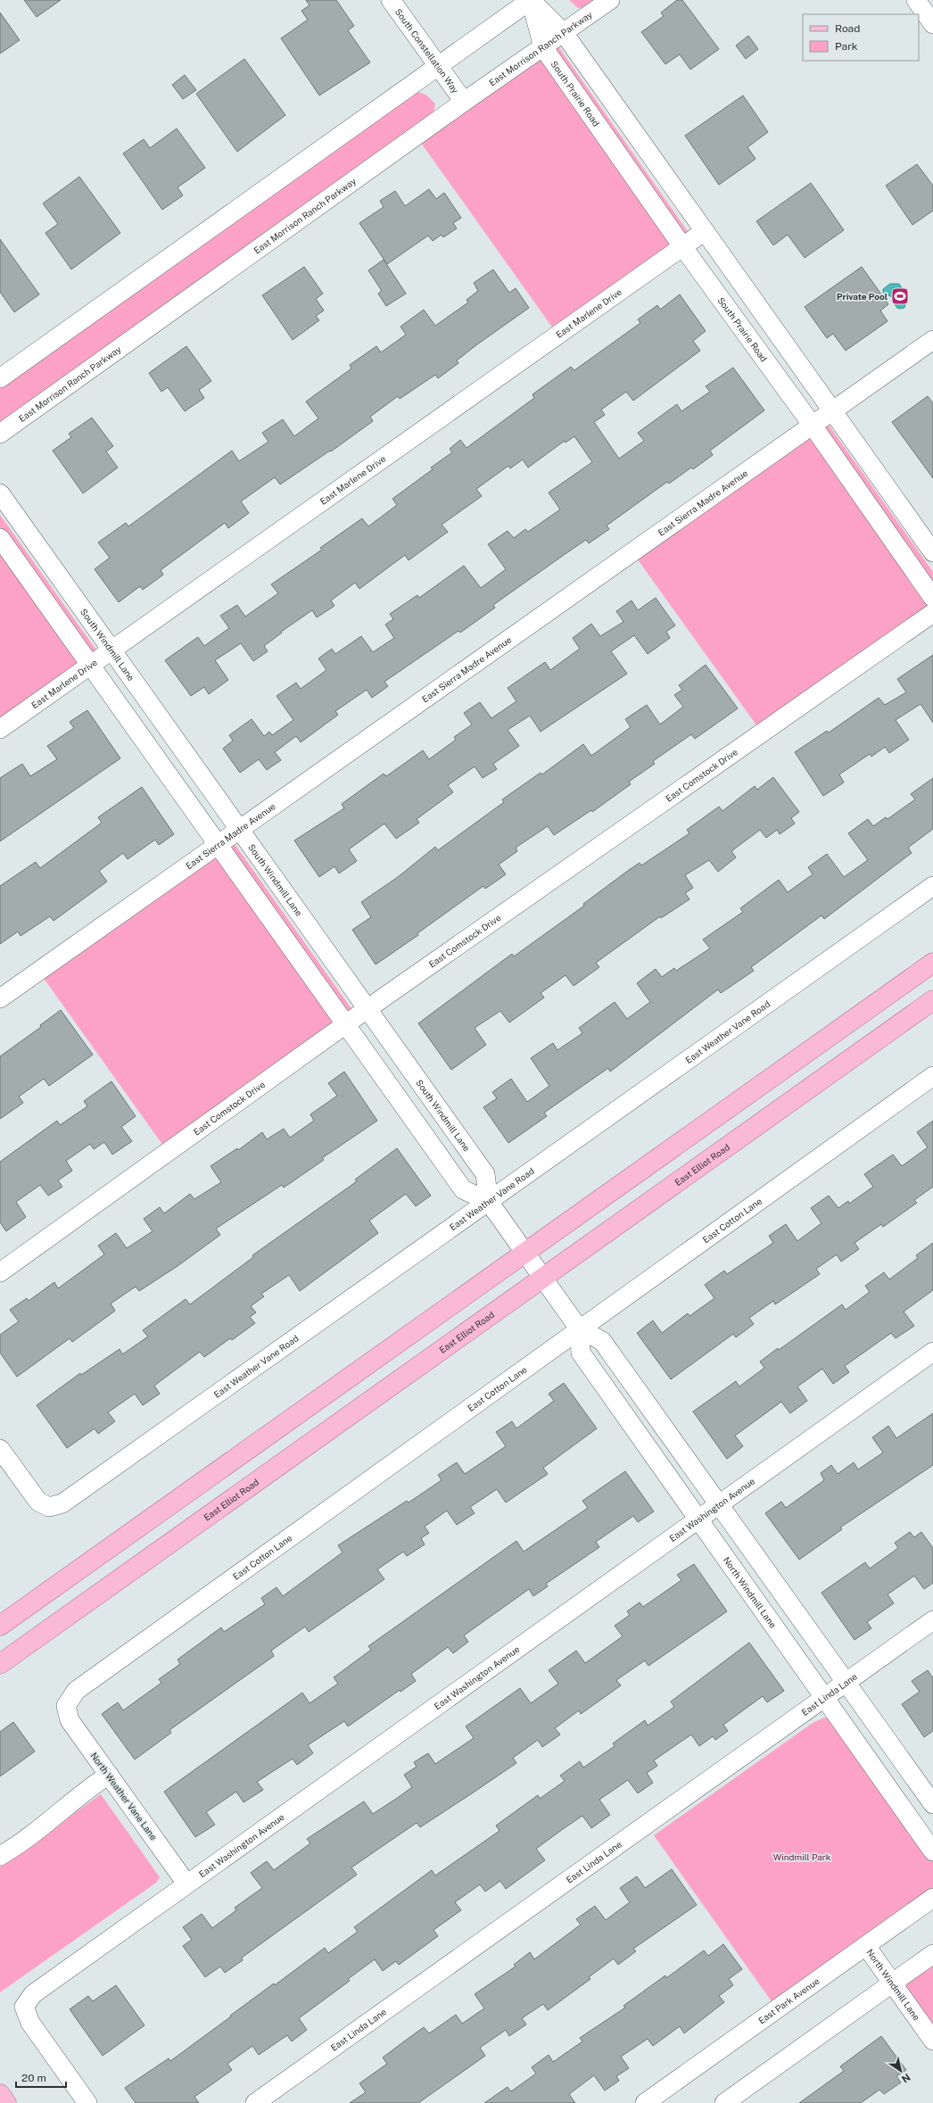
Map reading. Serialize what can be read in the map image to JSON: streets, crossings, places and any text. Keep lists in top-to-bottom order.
{
  "streets": {
    "main road": ["East Elliot Road"],
    "street": [
      "East Morrison Ranch Parkway",
      "South Constellation Way",
      "South Prairie Road",
      "East Marlene Drive",
      "East Sierra Madre Avenue",
      "South Windmill Lane",
      "East Comstock Drive",
      "East Weather Vane Road",
      "East Cotton Lane",
      "East Washington Avenue",
      "North Windmill Lane",
      "East Linda Lane",
      "North Weather Vane Lane",
      "East Park Avenue"
    ]
  },
  "crossings": [
    ["East Morrison Ranch Parkway", "South Constellation Way"],
    ["East Morrison Ranch Parkway", "South Prairie Road"],
    ["South Prairie Road", "East Marlene Drive"],
    ["South Prairie Road", "East Sierra Madre Avenue"],
    ["East Marlene Drive", "South Windmill Lane"],
    ["East Sierra Madre Avenue", "South Windmill Lane"],
    ["South Windmill Lane", "East Comstock Drive"],
    ["South Windmill Lane", "East Weather Vane Road"],
    ["South Windmill Lane", "East Elliot Road"],
    ["East Cotton Lane", "North Windmill Lane"],
    ["East Cotton Lane", "North Weather Vane Lane"],
    ["East Washington Avenue", "North Windmill Lane"],
    ["East Washington Avenue", "North Weather Vane Lane"],
    ["North Windmill Lane", "East Linda Lane"],
    ["North Windmill Lane", "East Park Avenue"]
  ],
  "parks": ["Windmill Park"],
  "places": {
    "sports": ["Private Pool"]
  },
  "legend": ["Road", "Park"],
  "scale_bar": "20 m",
  "north": "bottom right"
}
